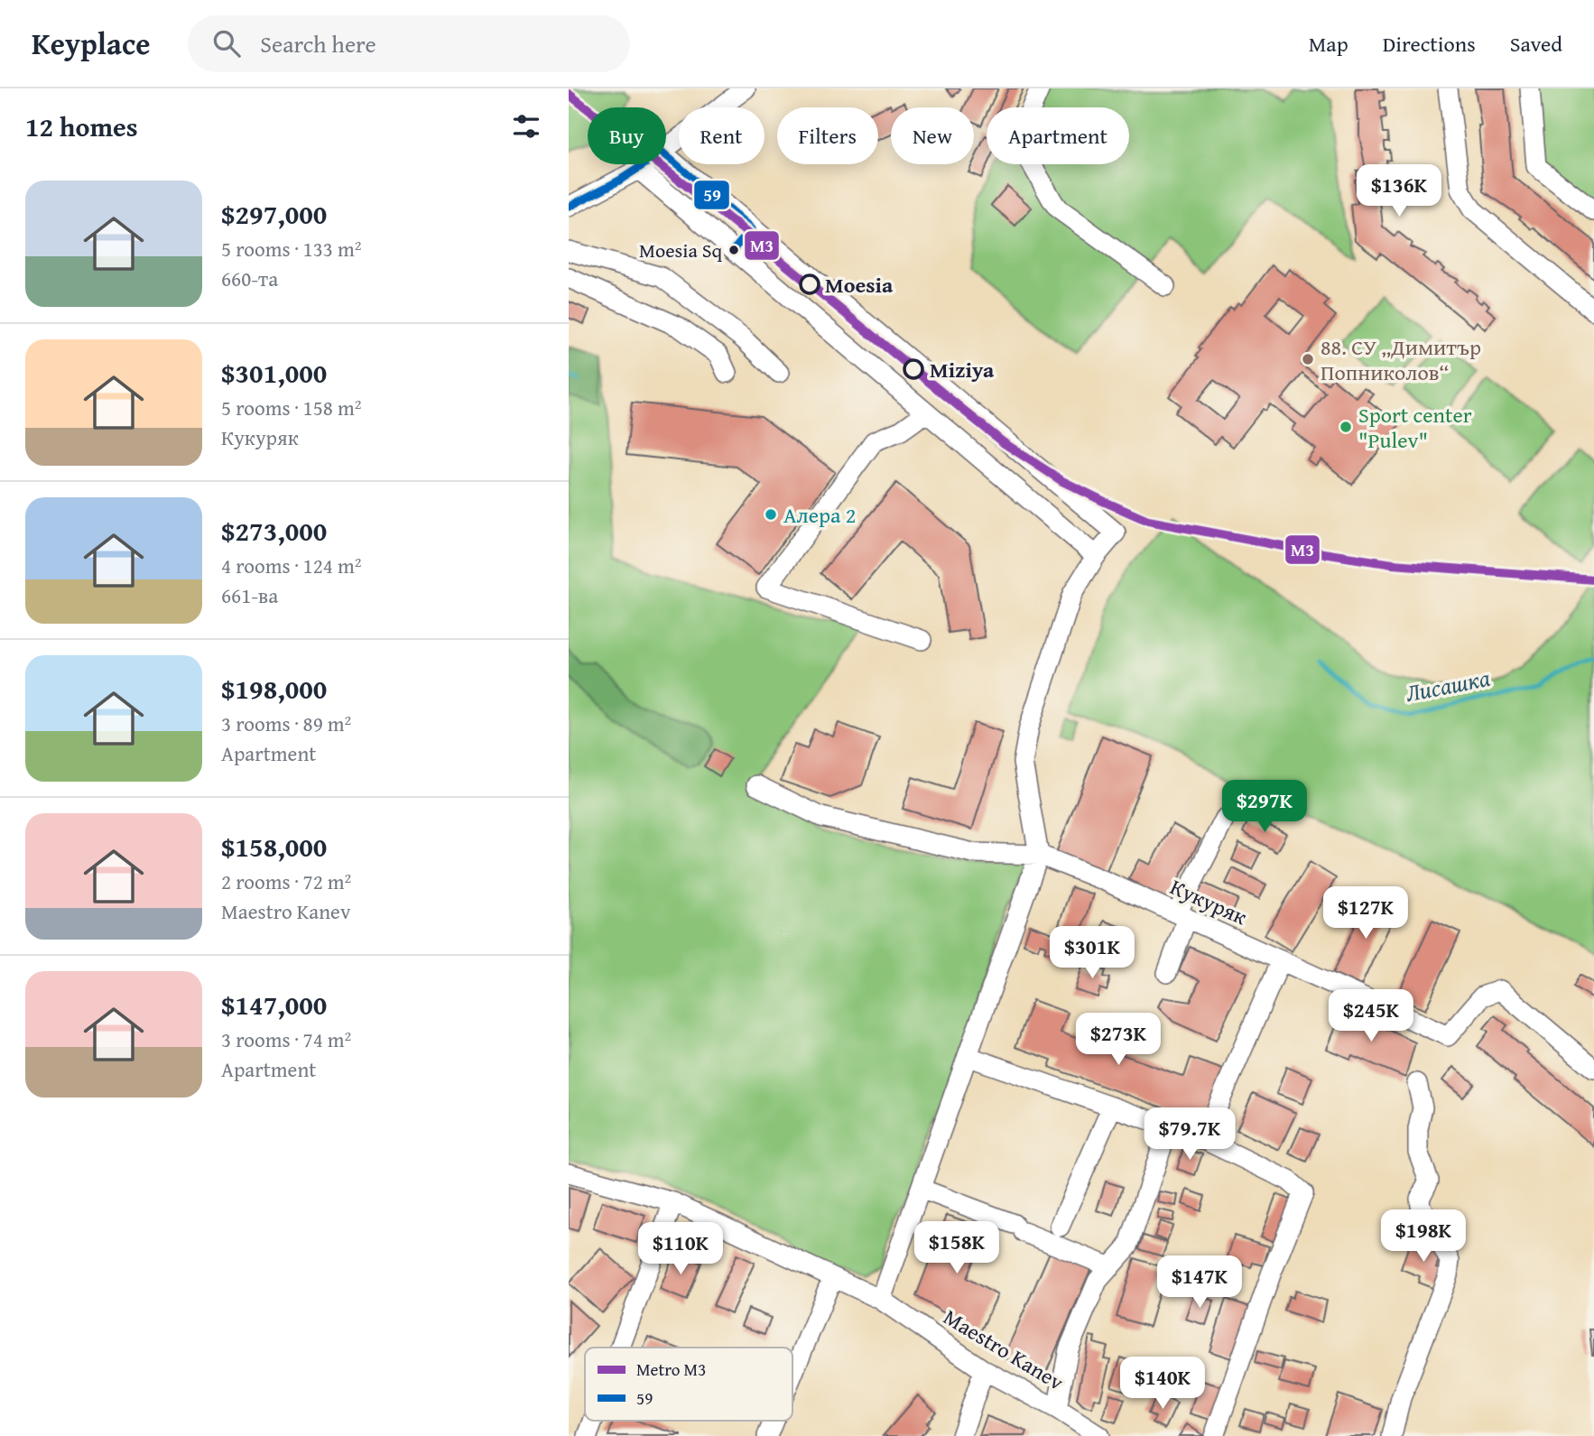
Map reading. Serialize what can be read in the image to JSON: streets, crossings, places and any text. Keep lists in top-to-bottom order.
{
  "streets": {
    "street": ["Кукуряк", "Maestro Kanev"]
  },
  "water": ["Лисашка"],
  "places": [
    "Moesia Sq",
    "Moesia",
    "88. СУ „Димитър Попниколов“",
    "Miziya",
    "Sport center \"Pulev\"",
    "Алера 2"
  ],
  "lines": ["metro line M3", "transit line 59"],
  "legend": ["Metro M3", "59"],
  "page": {
    "header": "Keyplace",
    "search": "Search here",
    "nav": ["Map", "Directions", "Saved"],
    "heading": "12 homes",
    "chip": [
      "Buy",
      "Rent",
      "Filters",
      "New",
      "Apartment"
    ],
    "list": [
      {
        "name": "$297,000",
        "note": "5 rooms · 133 m² · 660-та"
      },
      {
        "name": "$301,000",
        "note": "5 rooms · 158 m² · Кукуряк"
      },
      {
        "name": "$273,000",
        "note": "4 rooms · 124 m² · 661-ва"
      },
      {
        "name": "$198,000",
        "note": "3 rooms · 89 m² · Apartment"
      },
      {
        "name": "$158,000",
        "note": "2 rooms · 72 m² · Maestro Kanev"
      },
      {
        "name": "$147,000",
        "note": "3 rooms · 74 m² · Apartment"
      }
    ],
    "price": [
      "$136K",
      "$297K",
      "$127K",
      "$301K",
      "$245K",
      "$273K",
      "$79.7K",
      "$198K",
      "$158K",
      "$110K",
      "$147K",
      "$140K"
    ]
  }
}
